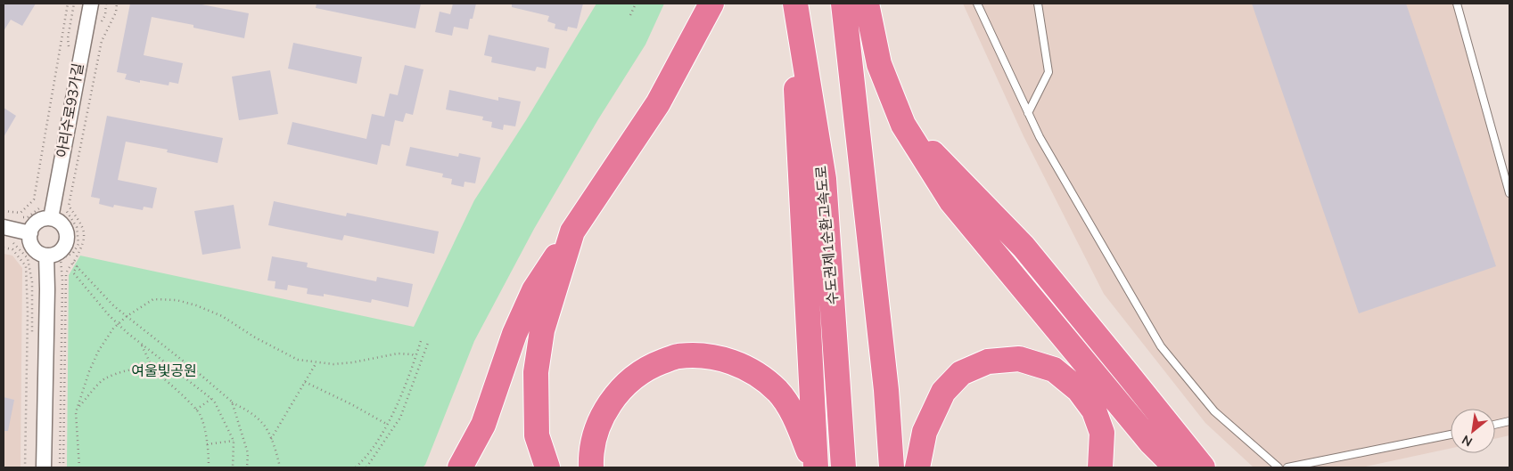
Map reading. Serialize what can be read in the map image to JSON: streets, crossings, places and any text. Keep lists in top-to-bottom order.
{
  "streets": {
    "highway": ["수도권제1순환고속도로"],
    "street": ["아리수로93가길"]
  },
  "parks": ["여울빛공원"],
  "north": "bottom left"
}
